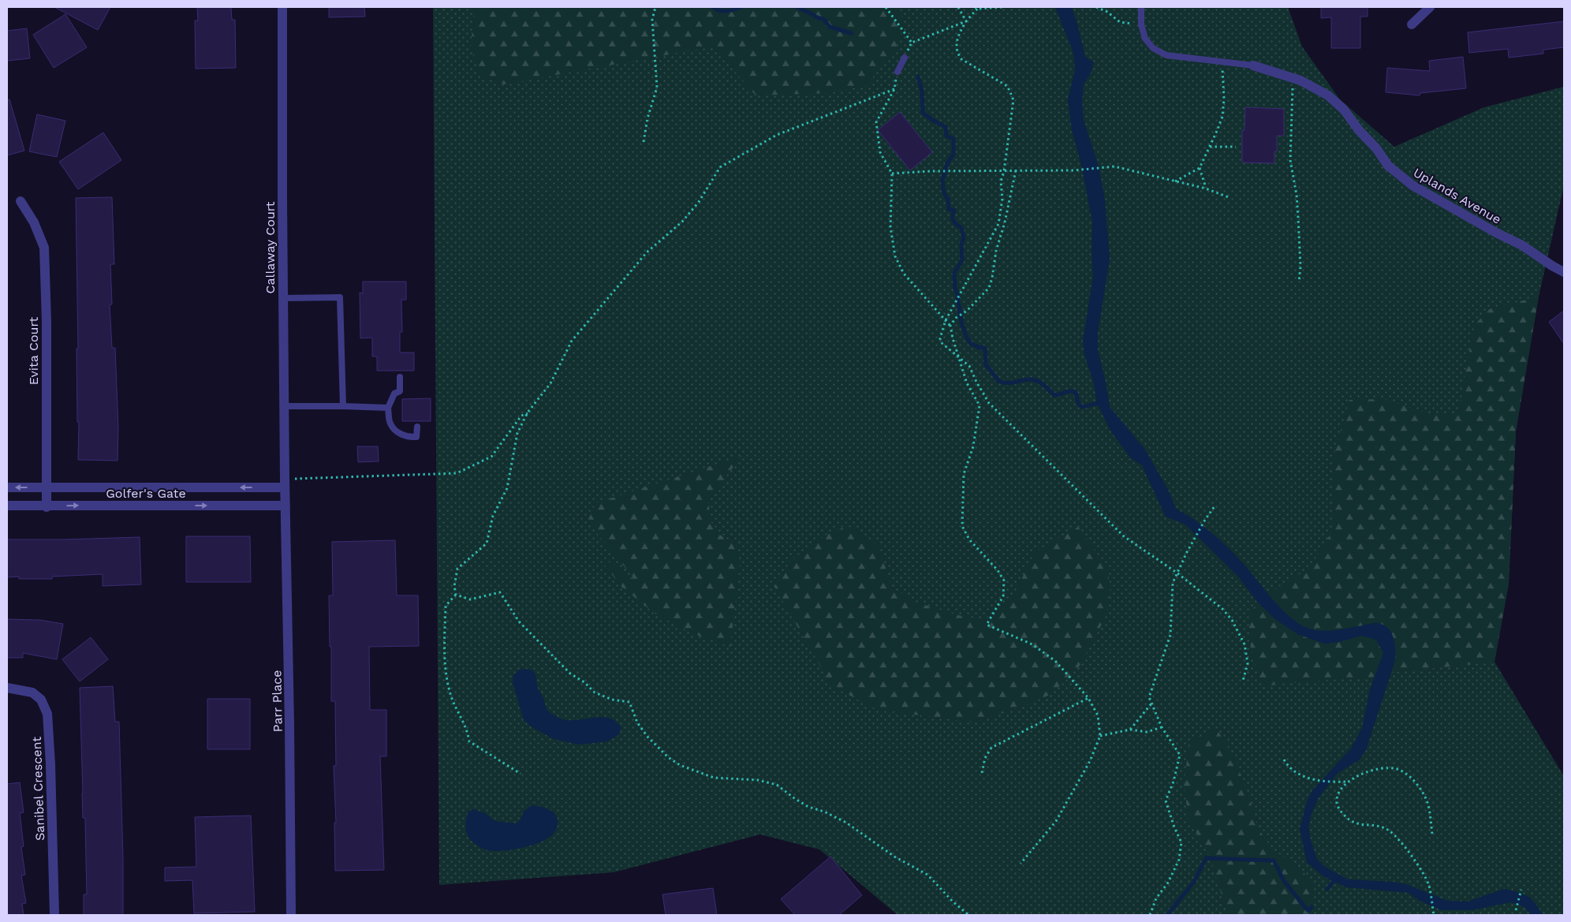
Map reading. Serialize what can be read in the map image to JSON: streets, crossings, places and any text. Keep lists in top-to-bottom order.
{
  "streets": {
    "street": [
      "Uplands Avenue",
      "Callaway Court",
      "Evita Court",
      "Golfer's Gate",
      "Parr Place",
      "Sanibel Crescent"
    ]
  },
  "crossings": [
    ["Callaway Court", "Golfer's Gate"],
    ["Callaway Court", "Parr Place"],
    ["Evita Court", "Golfer's Gate"],
    ["Golfer's Gate", "Parr Place"]
  ]
}
